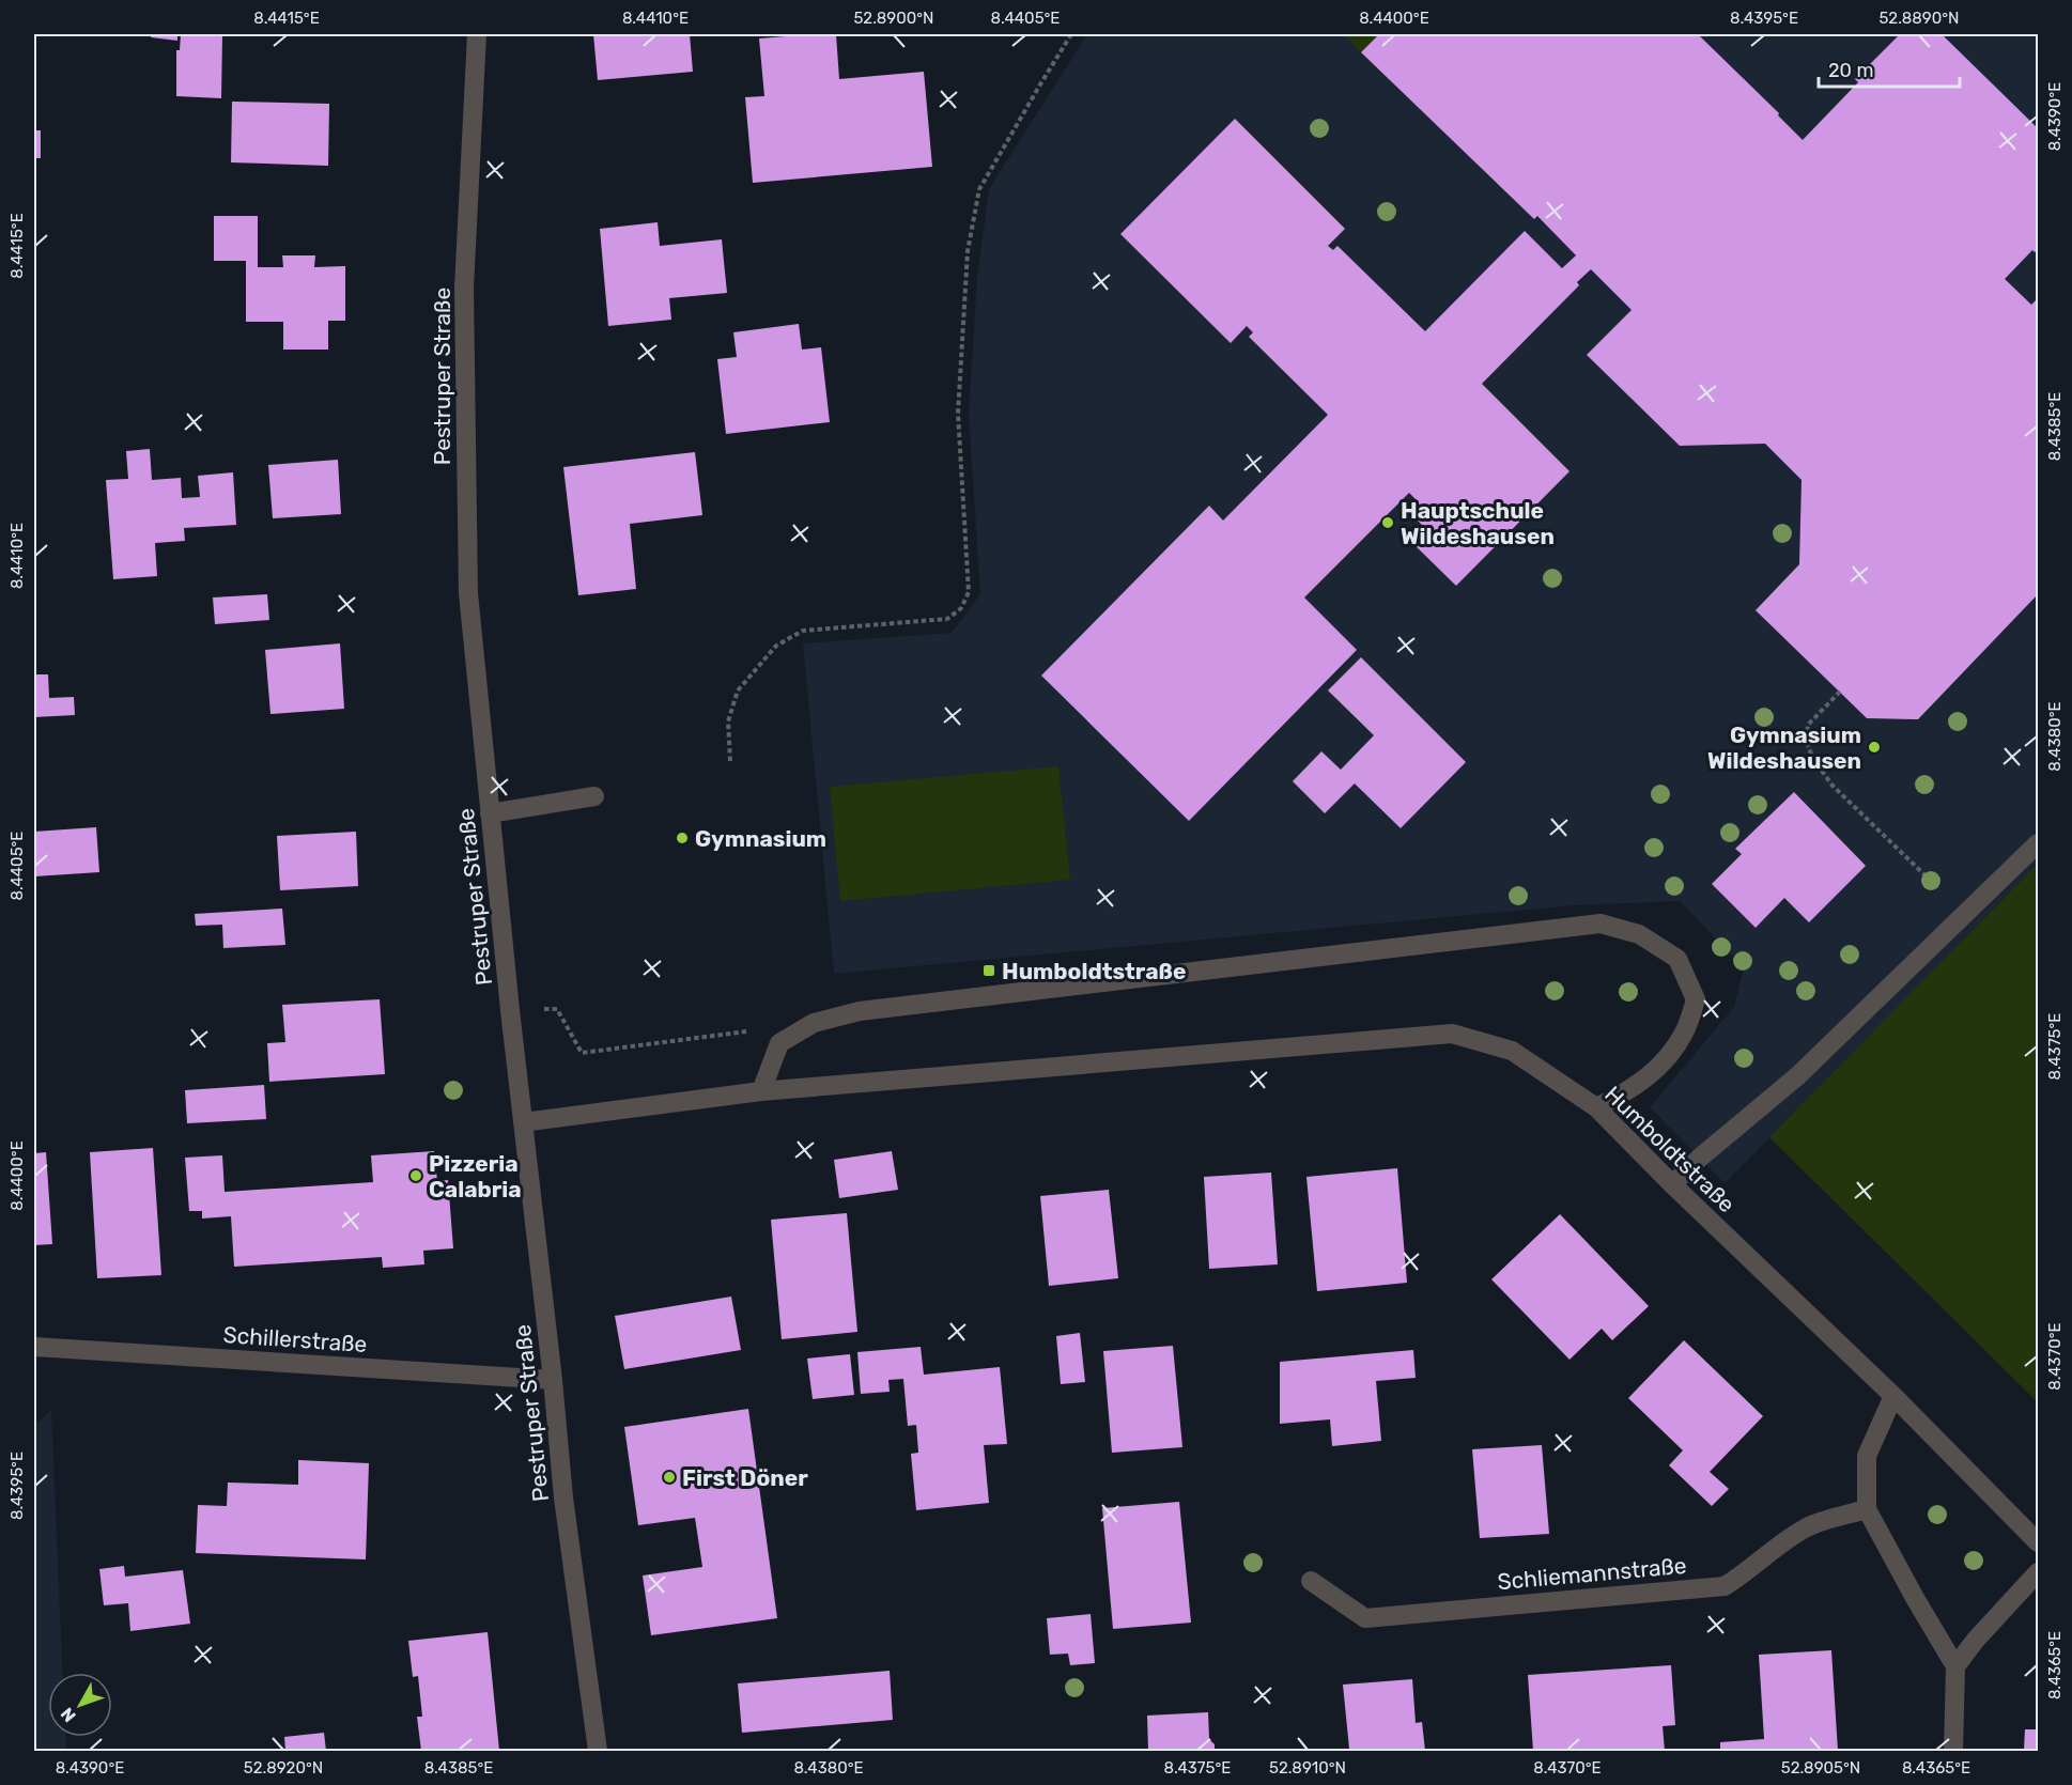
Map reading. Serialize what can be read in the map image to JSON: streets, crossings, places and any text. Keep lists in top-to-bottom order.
{
  "streets": {
    "street": [
      "Pestruper Straße",
      "Humboldtstraße",
      "Schillerstraße",
      "Schliemannstraße"
    ]
  },
  "crossings": [
    ["Pestruper Straße", "Humboldtstraße"],
    ["Pestruper Straße", "Schillerstraße"]
  ],
  "places": {
    "other": [
      "Hauptschule Wildeshausen",
      "Gymnasium Wildeshausen",
      "Gymnasium",
      "Pizzeria Calabria",
      "First Döner"
    ],
    "transit": ["Humboldtstraße"]
  },
  "scale_bar": "20 m",
  "north": "bottom left",
  "coordinates": [
    "8.4415°E",
    "8.4410°E",
    "52.8900°N",
    "8.4405°E",
    "8.4400°E",
    "8.4395°E",
    "52.8890°N",
    "8.4390°E",
    "8.4385°E",
    "8.4380°E",
    "8.4375°E",
    "8.4370°E",
    "8.4365°E",
    "52.8920°N",
    "52.8910°N",
    "52.8905°N"
  ]
}
